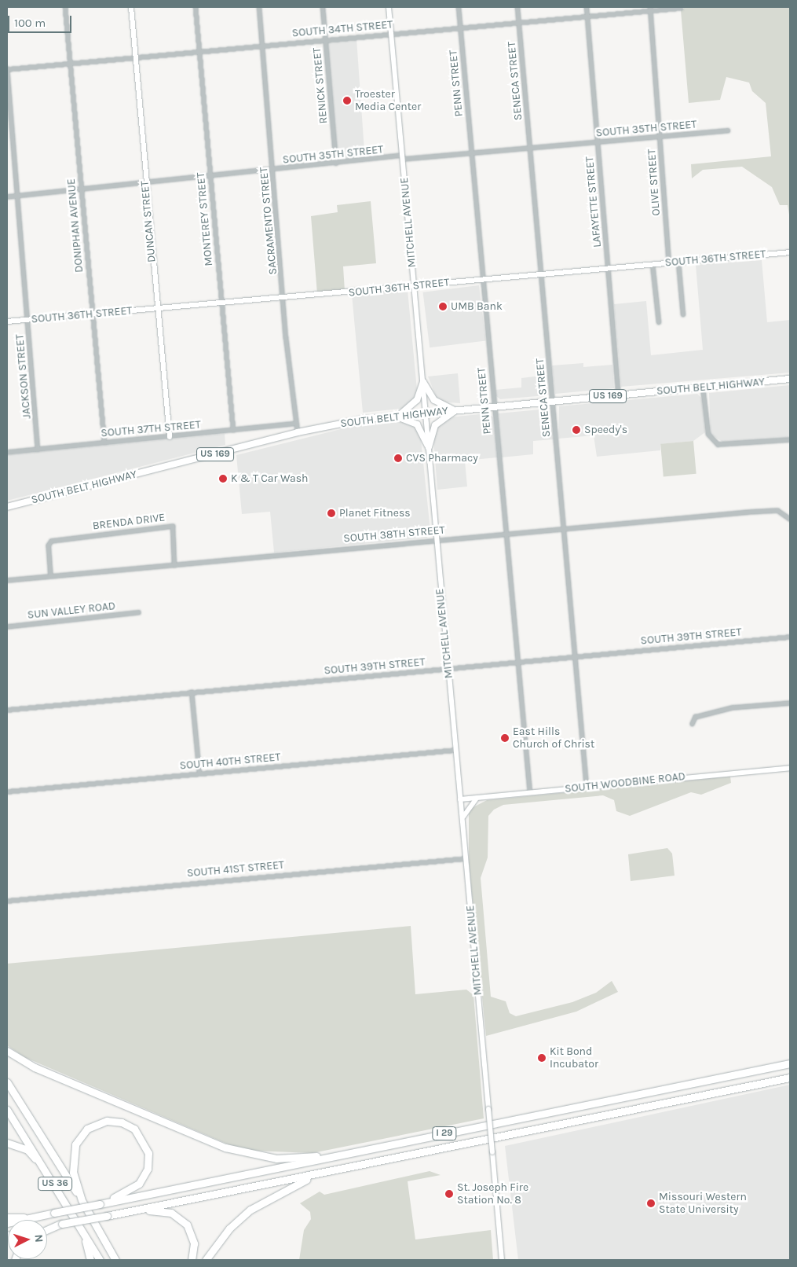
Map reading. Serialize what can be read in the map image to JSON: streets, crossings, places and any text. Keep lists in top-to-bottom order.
{
  "streets": {
    "highway": ["I 29", "US 36"],
    "main road": ["SOUTH BELT HIGHWAY", "US 169"],
    "street": [
      "SOUTH 34TH STREET",
      "SENECA STREET",
      "PENN STREET",
      "RENICK STREET",
      "SOUTH 35TH STREET",
      "OLIVE STREET",
      "LAFAYETTE STREET",
      "MONTEREY STREET",
      "SACRAMENTO STREET",
      "DUNCAN STREET",
      "MITCHELL AVENUE",
      "DONIPHAN AVENUE",
      "SOUTH 36TH STREET",
      "JACKSON STREET",
      "SOUTH 37TH STREET",
      "BRENDA DRIVE",
      "SOUTH 38TH STREET",
      "SUN VALLEY ROAD",
      "SOUTH 39TH STREET",
      "SOUTH 40TH STREET",
      "SOUTH WOODBINE ROAD",
      "SOUTH 41ST STREET"
    ]
  },
  "crossings": [
    ["SOUTH 34TH STREET", "SENECA STREET"],
    ["SOUTH 34TH STREET", "PENN STREET"],
    ["SOUTH 34TH STREET", "RENICK STREET"],
    ["SOUTH 34TH STREET", "OLIVE STREET"],
    ["SOUTH 34TH STREET", "LAFAYETTE STREET"],
    ["SOUTH 34TH STREET", "MONTEREY STREET"],
    ["SOUTH 34TH STREET", "SACRAMENTO STREET"],
    ["SOUTH 34TH STREET", "DUNCAN STREET"],
    ["SOUTH 34TH STREET", "MITCHELL AVENUE"],
    ["SOUTH 34TH STREET", "DONIPHAN AVENUE"],
    ["SOUTH 34TH STREET", "JACKSON STREET"],
    ["SENECA STREET", "SOUTH 35TH STREET"],
    ["SENECA STREET", "SOUTH 36TH STREET"],
    ["SENECA STREET", "SOUTH BELT HIGHWAY"],
    ["SENECA STREET", "SOUTH 38TH STREET"],
    ["SENECA STREET", "SOUTH 39TH STREET"],
    ["SENECA STREET", "SOUTH WOODBINE ROAD"],
    ["PENN STREET", "SOUTH 35TH STREET"],
    ["PENN STREET", "SOUTH 36TH STREET"],
    ["PENN STREET", "SOUTH BELT HIGHWAY"],
    ["PENN STREET", "SOUTH 38TH STREET"],
    ["PENN STREET", "SOUTH 39TH STREET"],
    ["PENN STREET", "SOUTH WOODBINE ROAD"],
    ["RENICK STREET", "SOUTH 35TH STREET"],
    ["SOUTH 35TH STREET", "OLIVE STREET"],
    ["SOUTH 35TH STREET", "LAFAYETTE STREET"],
    ["SOUTH 35TH STREET", "MONTEREY STREET"],
    ["SOUTH 35TH STREET", "SACRAMENTO STREET"],
    ["SOUTH 35TH STREET", "DUNCAN STREET"],
    ["SOUTH 35TH STREET", "MITCHELL AVENUE"],
    ["SOUTH 35TH STREET", "DONIPHAN AVENUE"],
    ["SOUTH 35TH STREET", "JACKSON STREET"],
    ["OLIVE STREET", "SOUTH 36TH STREET"],
    ["LAFAYETTE STREET", "SOUTH 36TH STREET"],
    ["LAFAYETTE STREET", "SOUTH BELT HIGHWAY"],
    ["MONTEREY STREET", "SOUTH 36TH STREET"],
    ["MONTEREY STREET", "SOUTH 37TH STREET"],
    ["SACRAMENTO STREET", "SOUTH 36TH STREET"],
    ["SACRAMENTO STREET", "SOUTH BELT HIGHWAY"],
    ["SACRAMENTO STREET", "SOUTH 37TH STREET"],
    ["DUNCAN STREET", "SOUTH 36TH STREET"],
    ["DUNCAN STREET", "SOUTH 37TH STREET"],
    ["MITCHELL AVENUE", "SOUTH 36TH STREET"],
    ["MITCHELL AVENUE", "SOUTH BELT HIGHWAY"],
    ["MITCHELL AVENUE", "SOUTH 38TH STREET"],
    ["MITCHELL AVENUE", "SOUTH 39TH STREET"],
    ["MITCHELL AVENUE", "SOUTH 40TH STREET"],
    ["MITCHELL AVENUE", "SOUTH WOODBINE ROAD"],
    ["MITCHELL AVENUE", "SOUTH 41ST STREET"],
    ["DONIPHAN AVENUE", "SOUTH 36TH STREET"],
    ["DONIPHAN AVENUE", "SOUTH 37TH STREET"],
    ["SOUTH 36TH STREET", "JACKSON STREET"],
    ["JACKSON STREET", "SOUTH 37TH STREET"],
    ["BRENDA DRIVE", "SOUTH 38TH STREET"]
  ],
  "places": [
    "Troester Media Center",
    "UMB Bank",
    "Speedy's",
    "CVS Pharmacy",
    "K & T Car Wash",
    "Planet Fitness",
    "East Hills Church of Christ",
    "Kit Bond Incubator",
    "St. Joseph Fire Station No. 8",
    "Missouri Western State University"
  ],
  "scale_bar": "100 m",
  "north": "right"
}
